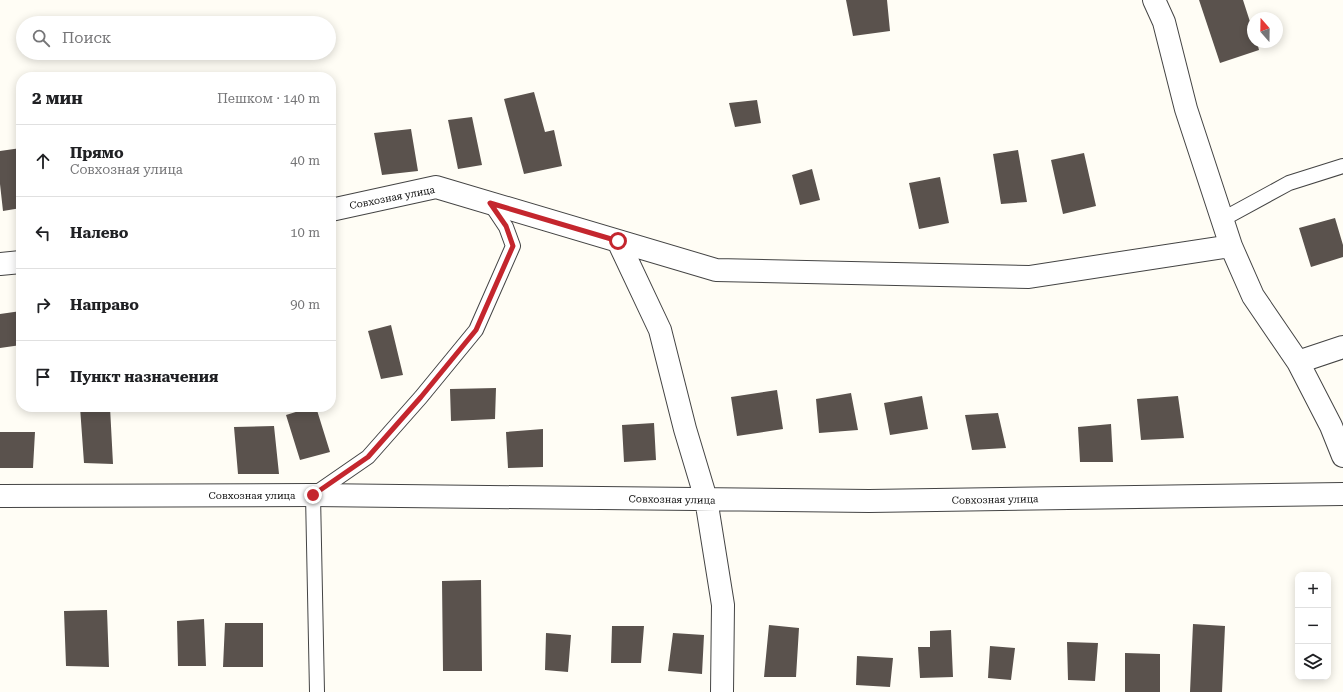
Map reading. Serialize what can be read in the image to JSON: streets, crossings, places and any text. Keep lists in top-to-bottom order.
{
  "streets": {
    "street": ["Совхозная улица"]
  },
  "north": "top",
  "page": {
    "search": "Поиск",
    "heading": ["2 мин", "Пешком · 140 m"],
    "list": [
      ["Прямо", "Совхозная улица", "40 m"],
      ["Налево", "10 m"],
      ["Направо", "90 m"],
      "Пункт назначения"
    ],
    "map_buttons": ["+", "−"]
  }
}
